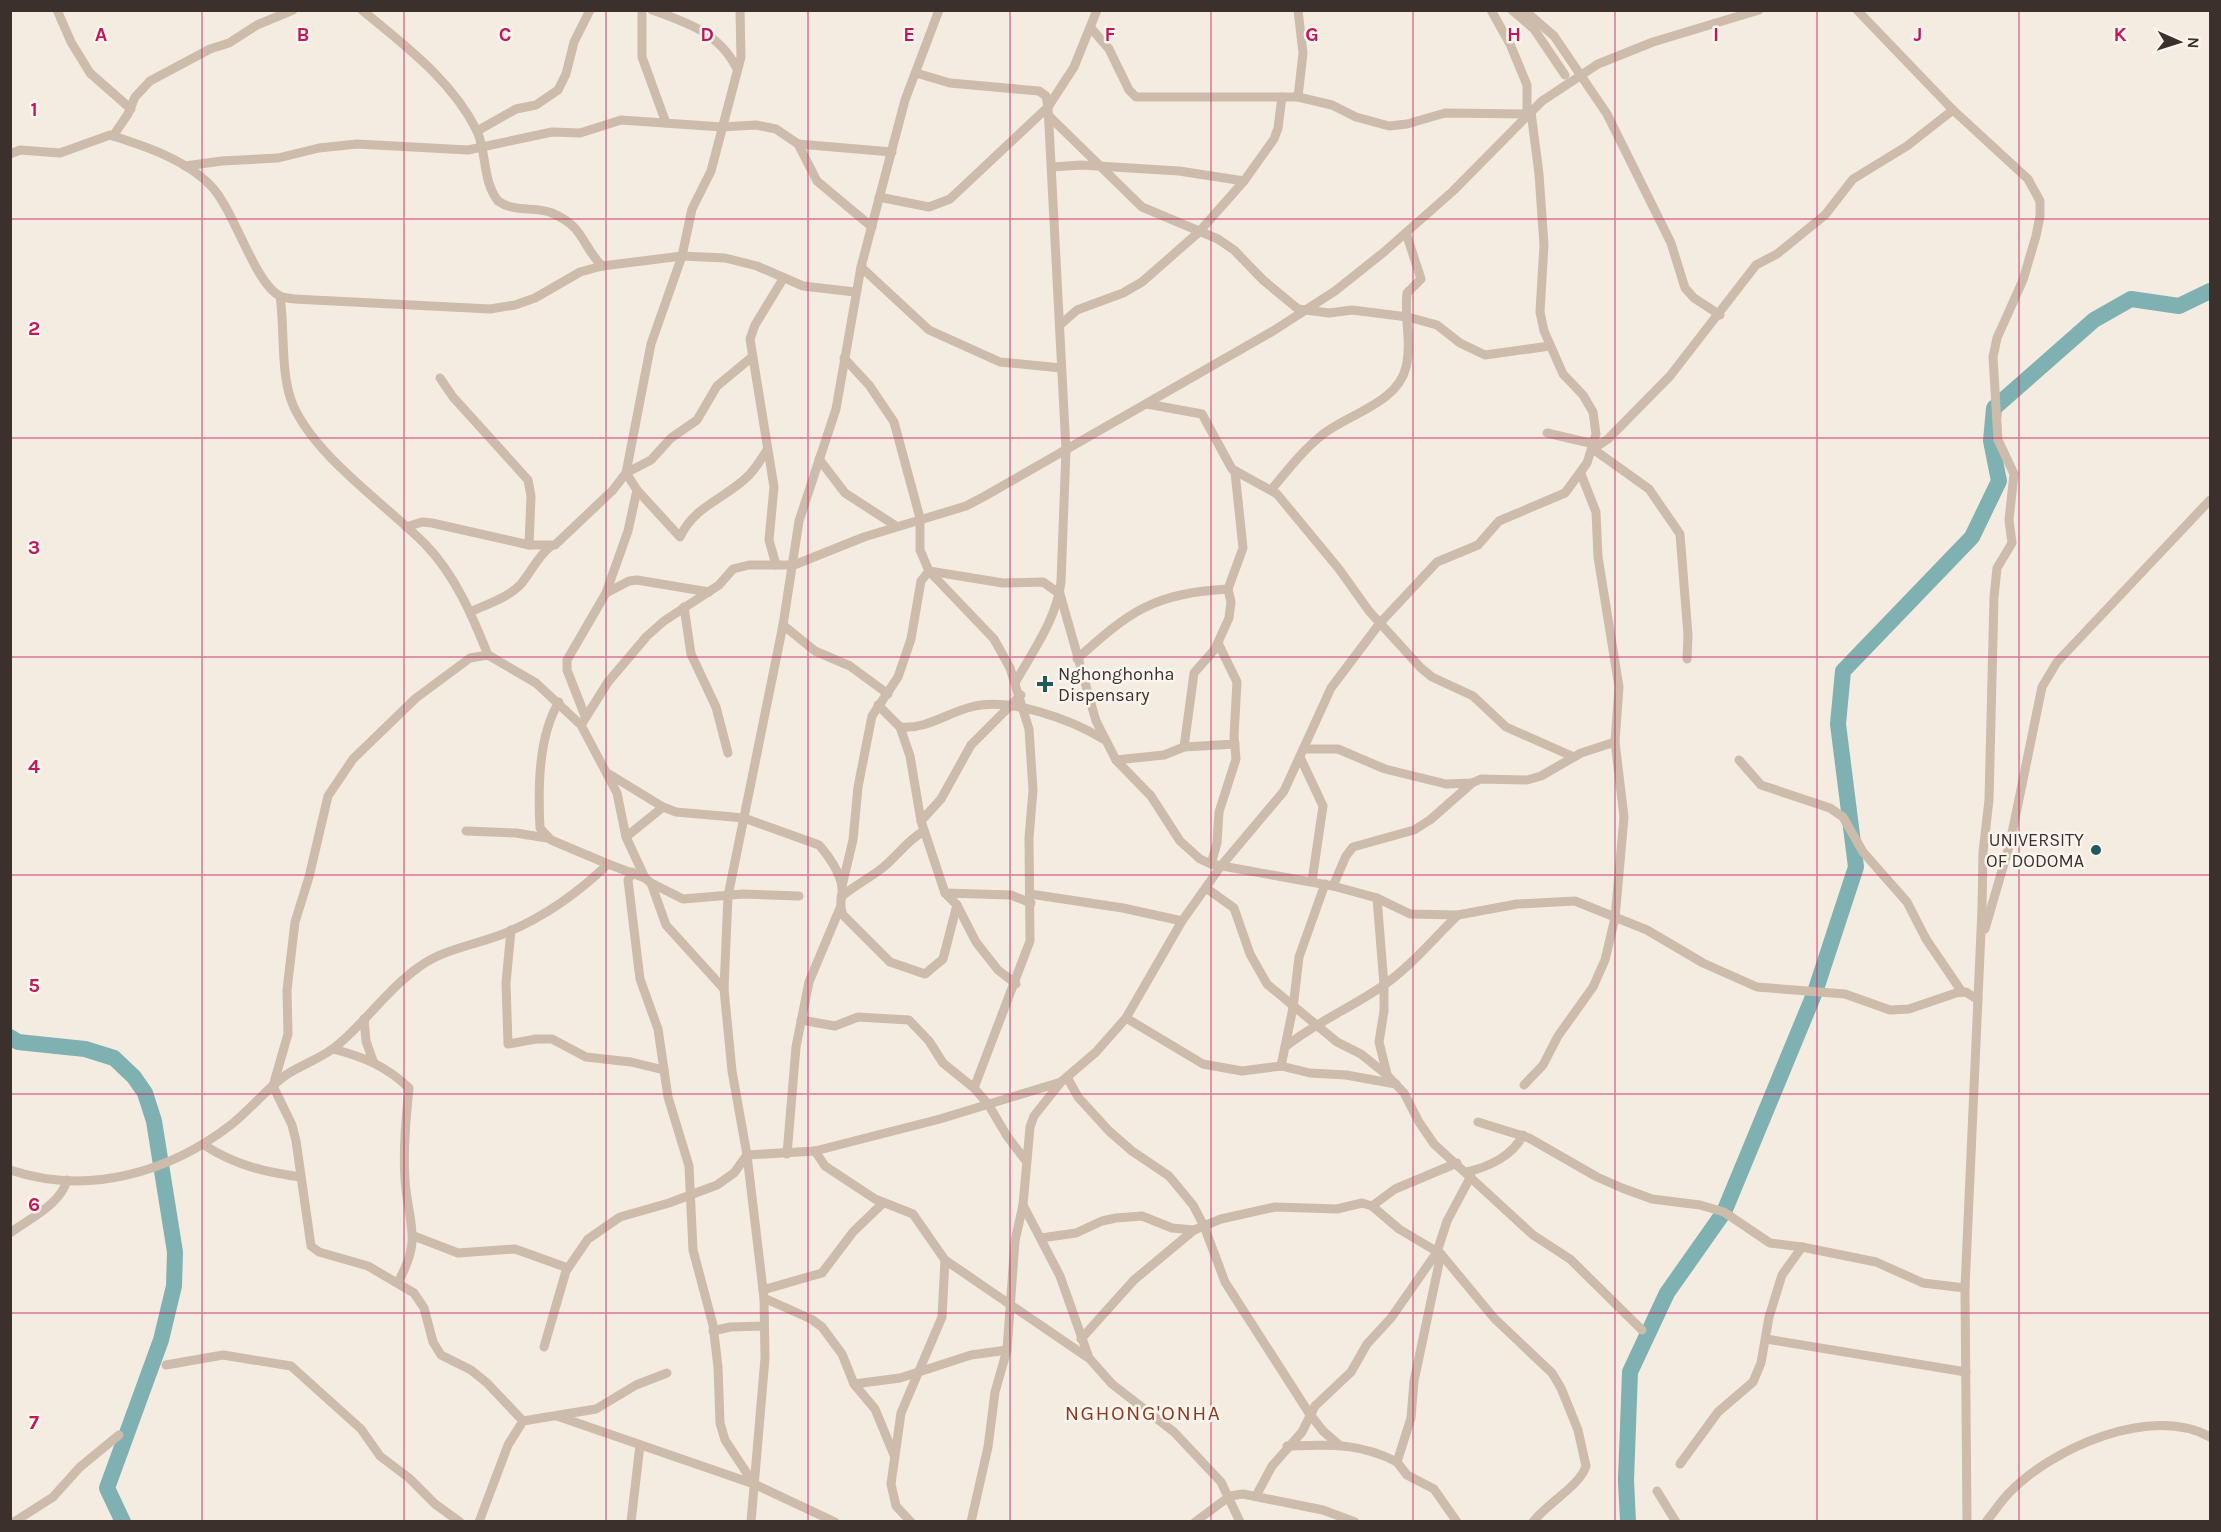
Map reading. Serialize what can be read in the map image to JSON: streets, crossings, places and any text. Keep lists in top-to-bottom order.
{
  "districts": ["NGHONG'ONHA"],
  "places": {
    "health": ["Nghonghonha Dispensary"],
    "other": ["UNIVERSITY OF DODOMA"]
  },
  "north": "right",
  "grid": {
    "columns": [
      "A",
      "B",
      "C",
      "D",
      "E",
      "F",
      "G",
      "H",
      "I",
      "J",
      "K"
    ],
    "rows": [
      "1",
      "2",
      "3",
      "4",
      "5",
      "6",
      "7"
    ]
  }
}
